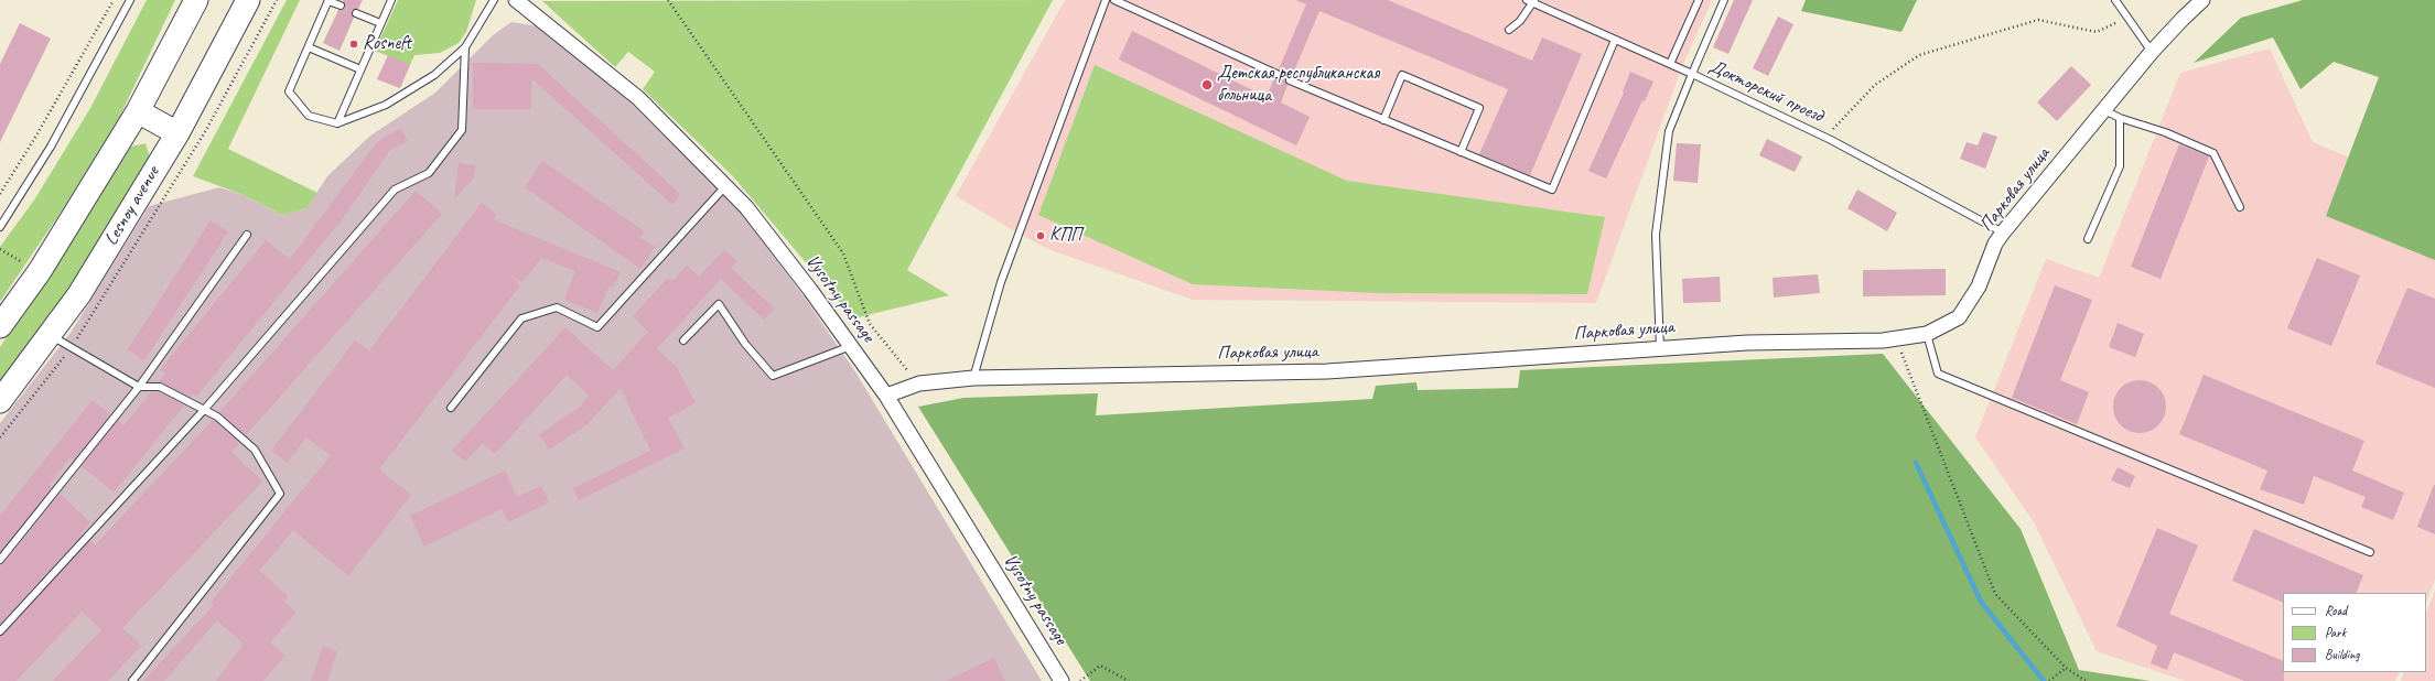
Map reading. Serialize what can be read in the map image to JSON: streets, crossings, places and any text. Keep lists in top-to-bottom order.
{
  "streets": {
    "main road": ["Lesnoy avenue"],
    "street": ["Парковая улица", "Vysotny passage"],
    "lane": ["Докторский проезд"]
  },
  "crossings": [
    ["Докторский проезд", "Парковая улица"],
    ["Парковая улица", "Vysotny passage"]
  ],
  "places": ["Rosneft", "Детская республиканская больница", "КПП"],
  "legend": ["Road", "Park", "Building"]
}
